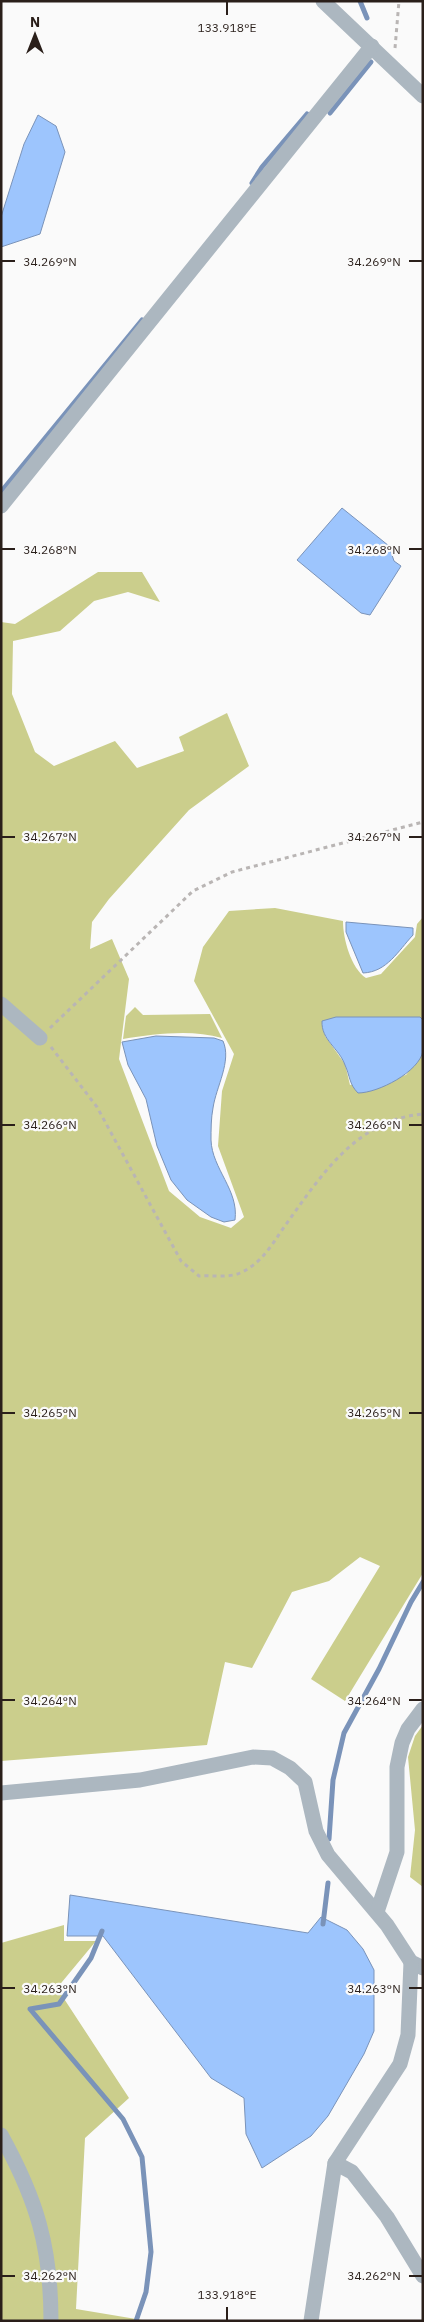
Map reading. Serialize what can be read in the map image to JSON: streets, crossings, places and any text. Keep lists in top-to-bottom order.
{
  "north": "top",
  "coordinates": [
    "133.918°E",
    "34.269°N",
    "34.268°N",
    "34.267°N",
    "34.266°N",
    "34.265°N",
    "34.264°N",
    "34.263°N",
    "34.262°N"
  ]
}
